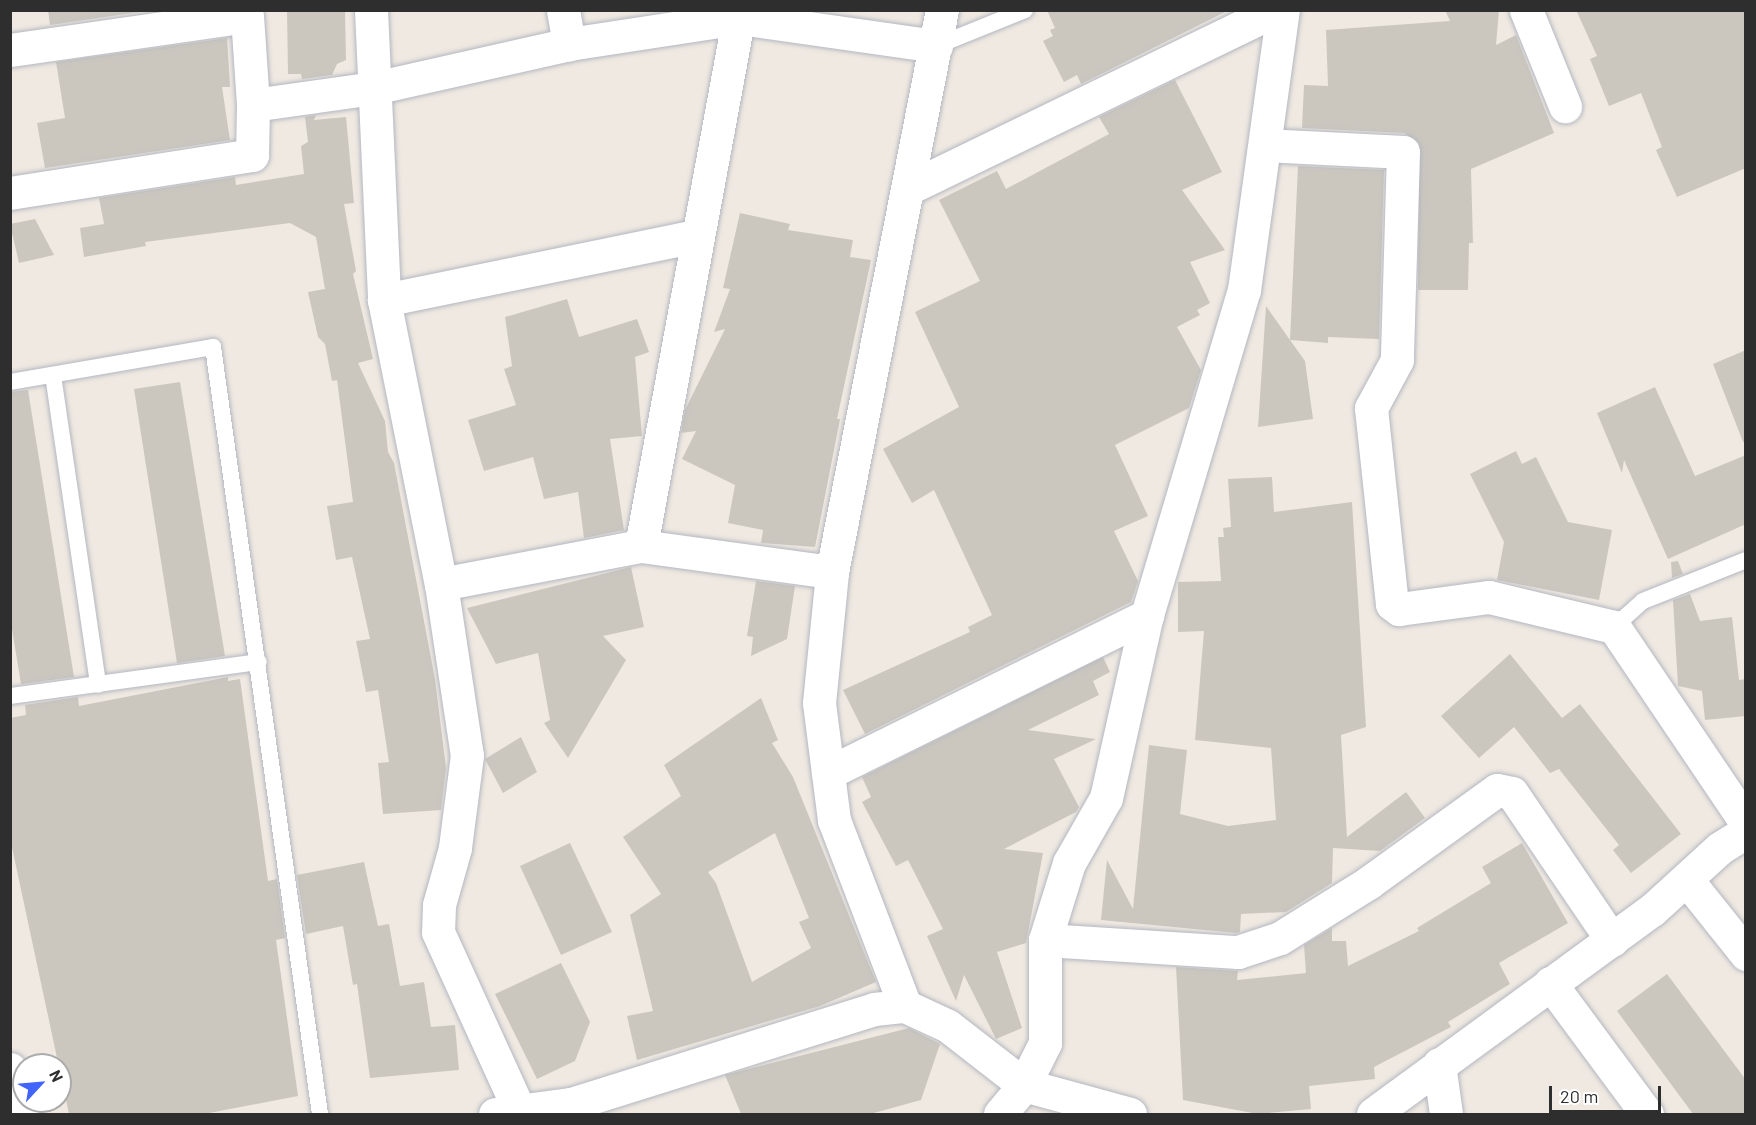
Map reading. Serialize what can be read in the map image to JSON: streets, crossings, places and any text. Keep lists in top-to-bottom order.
{
  "scale_bar": "20 m",
  "north": "top right"
}
